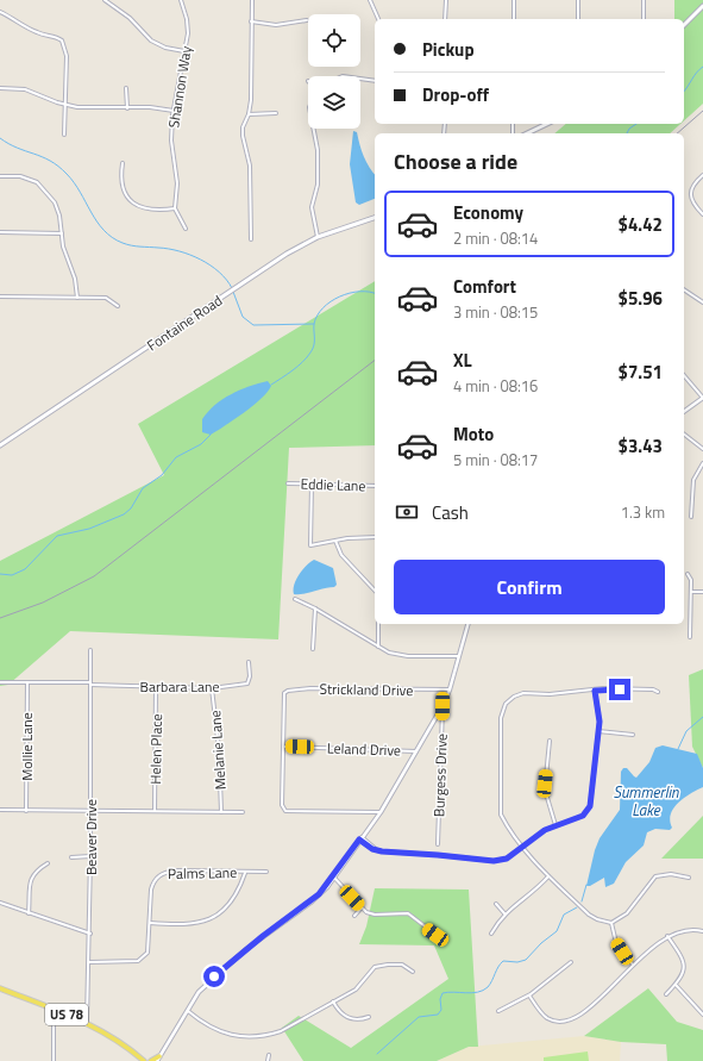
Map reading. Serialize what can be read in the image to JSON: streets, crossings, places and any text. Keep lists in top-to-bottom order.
{
  "streets": {
    "main road": ["Fontaine Road", "US 78"],
    "street": [
      "Shannon Way",
      "Eddie Lane",
      "Barbara Lane",
      "Strickland Drive",
      "Mollie Lane",
      "Helen Place",
      "Leland Drive",
      "Melanie Lane",
      "Burgess Drive",
      "Beaver Drive",
      "Palms Lane"
    ]
  },
  "crossings": [
    ["Barbara Lane", "Mollie Lane"],
    ["Barbara Lane", "Helen Place"],
    ["Barbara Lane", "Melanie Lane"],
    ["Barbara Lane", "Beaver Drive"],
    ["Strickland Drive", "Leland Drive"],
    ["Beaver Drive", "Palms Lane"],
    ["Beaver Drive", "US 78"]
  ],
  "water": ["Summerlin Lake"],
  "page": {
    "banner": ["Pickup", "Drop-off"],
    "heading": "Choose a ride",
    "list": [
      {
        "name": "Economy",
        "note": "2 min · 08:14",
        "value": "$4.42"
      },
      {
        "name": "Comfort",
        "note": "3 min · 08:15",
        "value": "$5.96"
      },
      {
        "name": "XL",
        "note": "4 min · 08:16",
        "value": "$7.51"
      },
      {
        "name": "Moto",
        "note": "5 min · 08:17",
        "value": "$3.43"
      }
    ],
    "pay": ["Cash", "1.3 km"],
    "buttons": "Confirm"
  }
}
